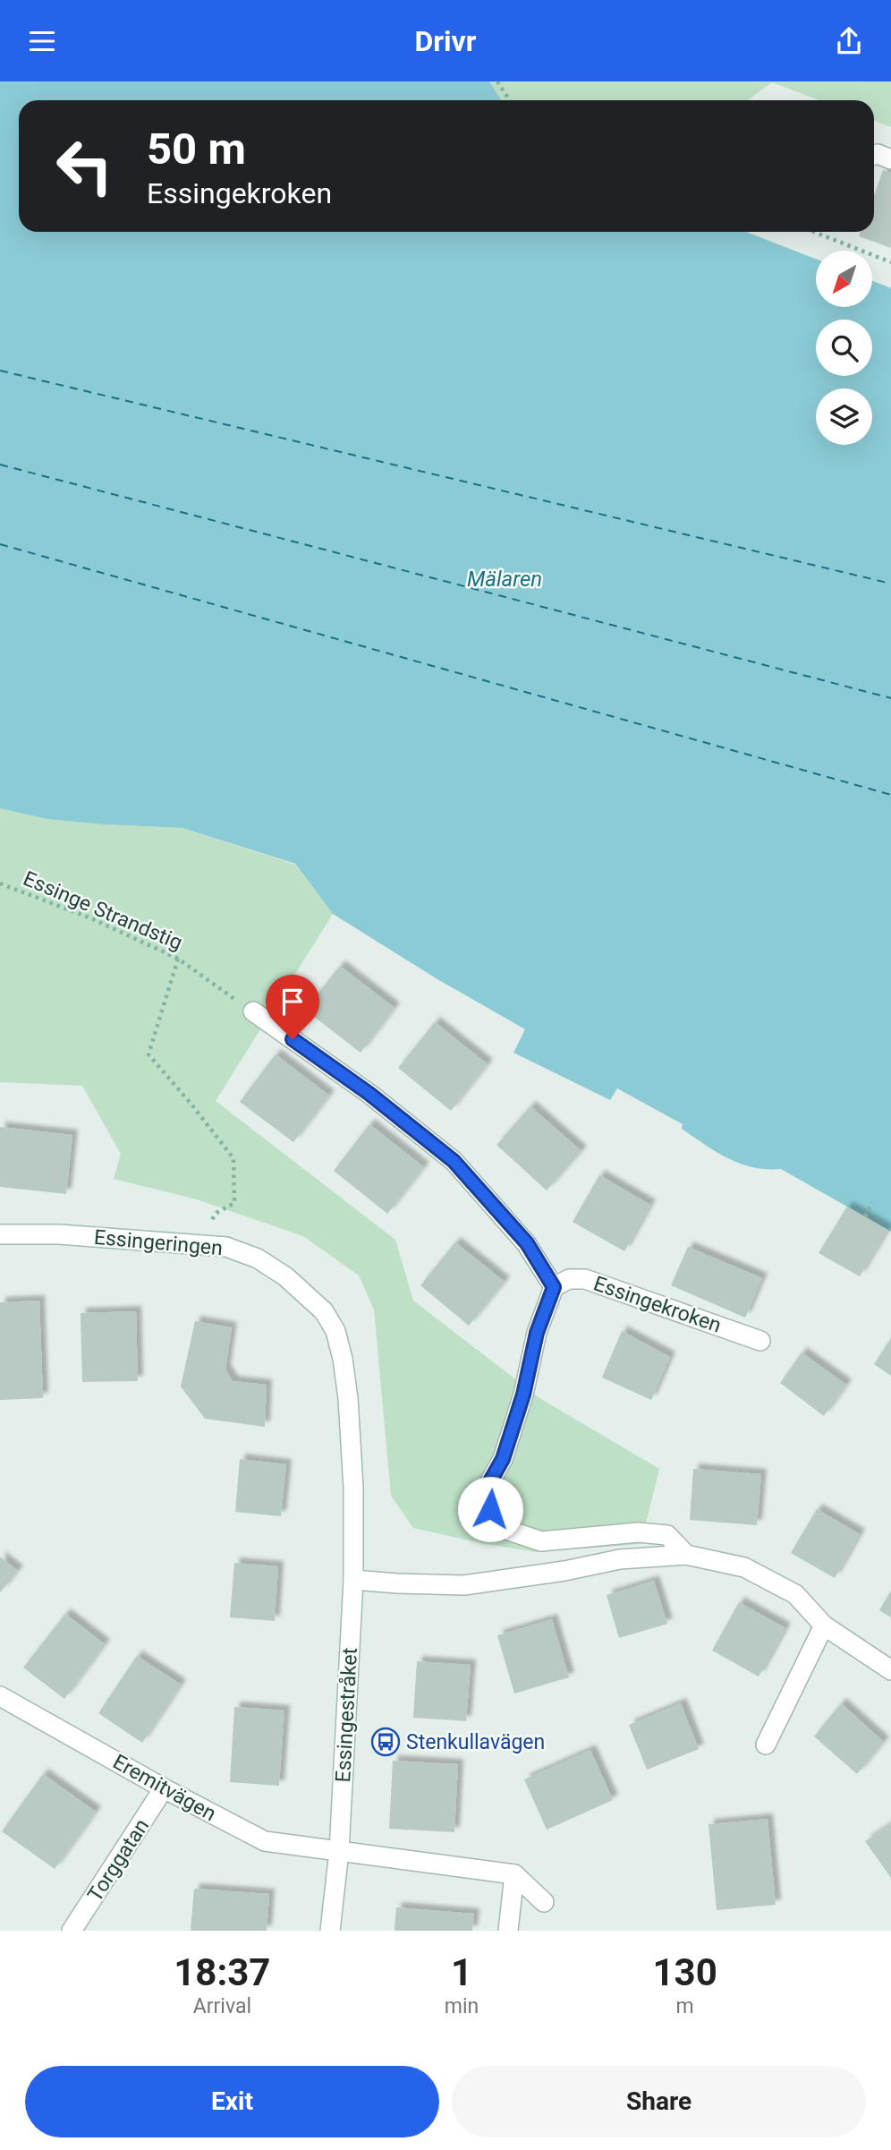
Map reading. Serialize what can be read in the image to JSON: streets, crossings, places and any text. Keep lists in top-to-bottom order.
{
  "streets": {
    "street": [
      "Essingeringen",
      "Essingekroken",
      "Essingestråket",
      "Eremitvägen",
      "Torggatan"
    ],
    "path": ["Essinge Strandstig"]
  },
  "crossings": [
    ["Essingeringen", "Essingestråket"],
    ["Essingestråket", "Eremitvägen"],
    ["Eremitvägen", "Torggatan"]
  ],
  "water": ["Mälaren"],
  "places": {
    "bus stop": ["Stenkullavägen"]
  },
  "north": "bottom left",
  "page": {
    "header": "Drivr",
    "turn": ["50 m", "Essingekroken"],
    "eta": [
      "18:37",
      "Arrival",
      "1",
      "min",
      "130",
      "m"
    ],
    "buttons": ["Exit", "Share"]
  }
}
